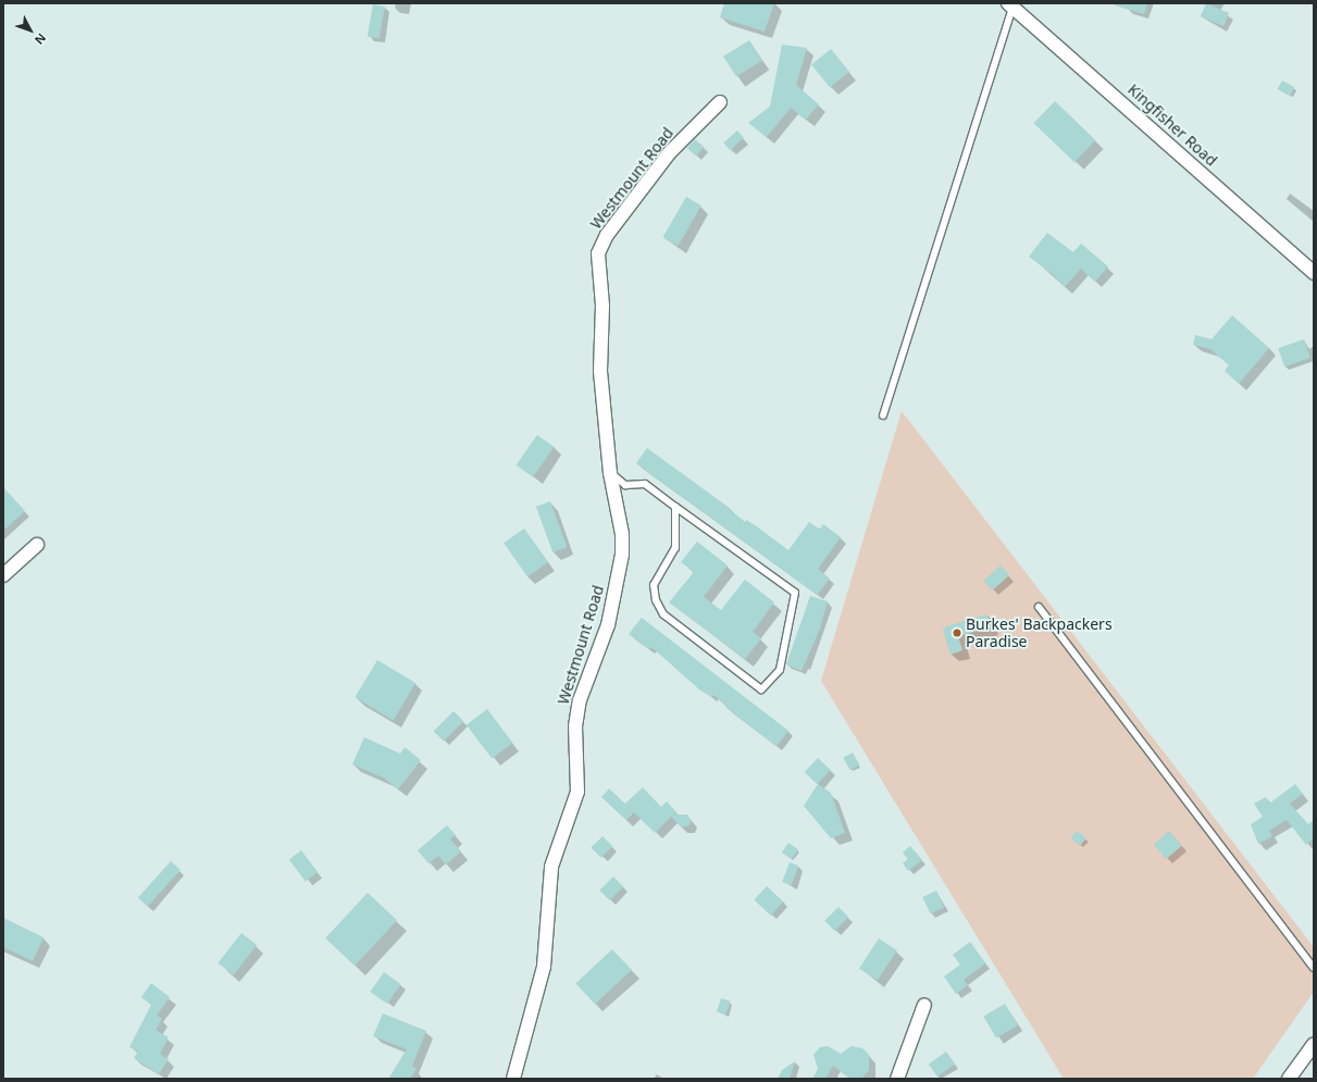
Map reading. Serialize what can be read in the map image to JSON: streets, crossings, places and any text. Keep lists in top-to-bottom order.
{
  "streets": {
    "street": ["Kingfisher Road", "Westmount Road"]
  },
  "places": ["Burkes' Backpackers Paradise"],
  "north": "bottom right"
}
